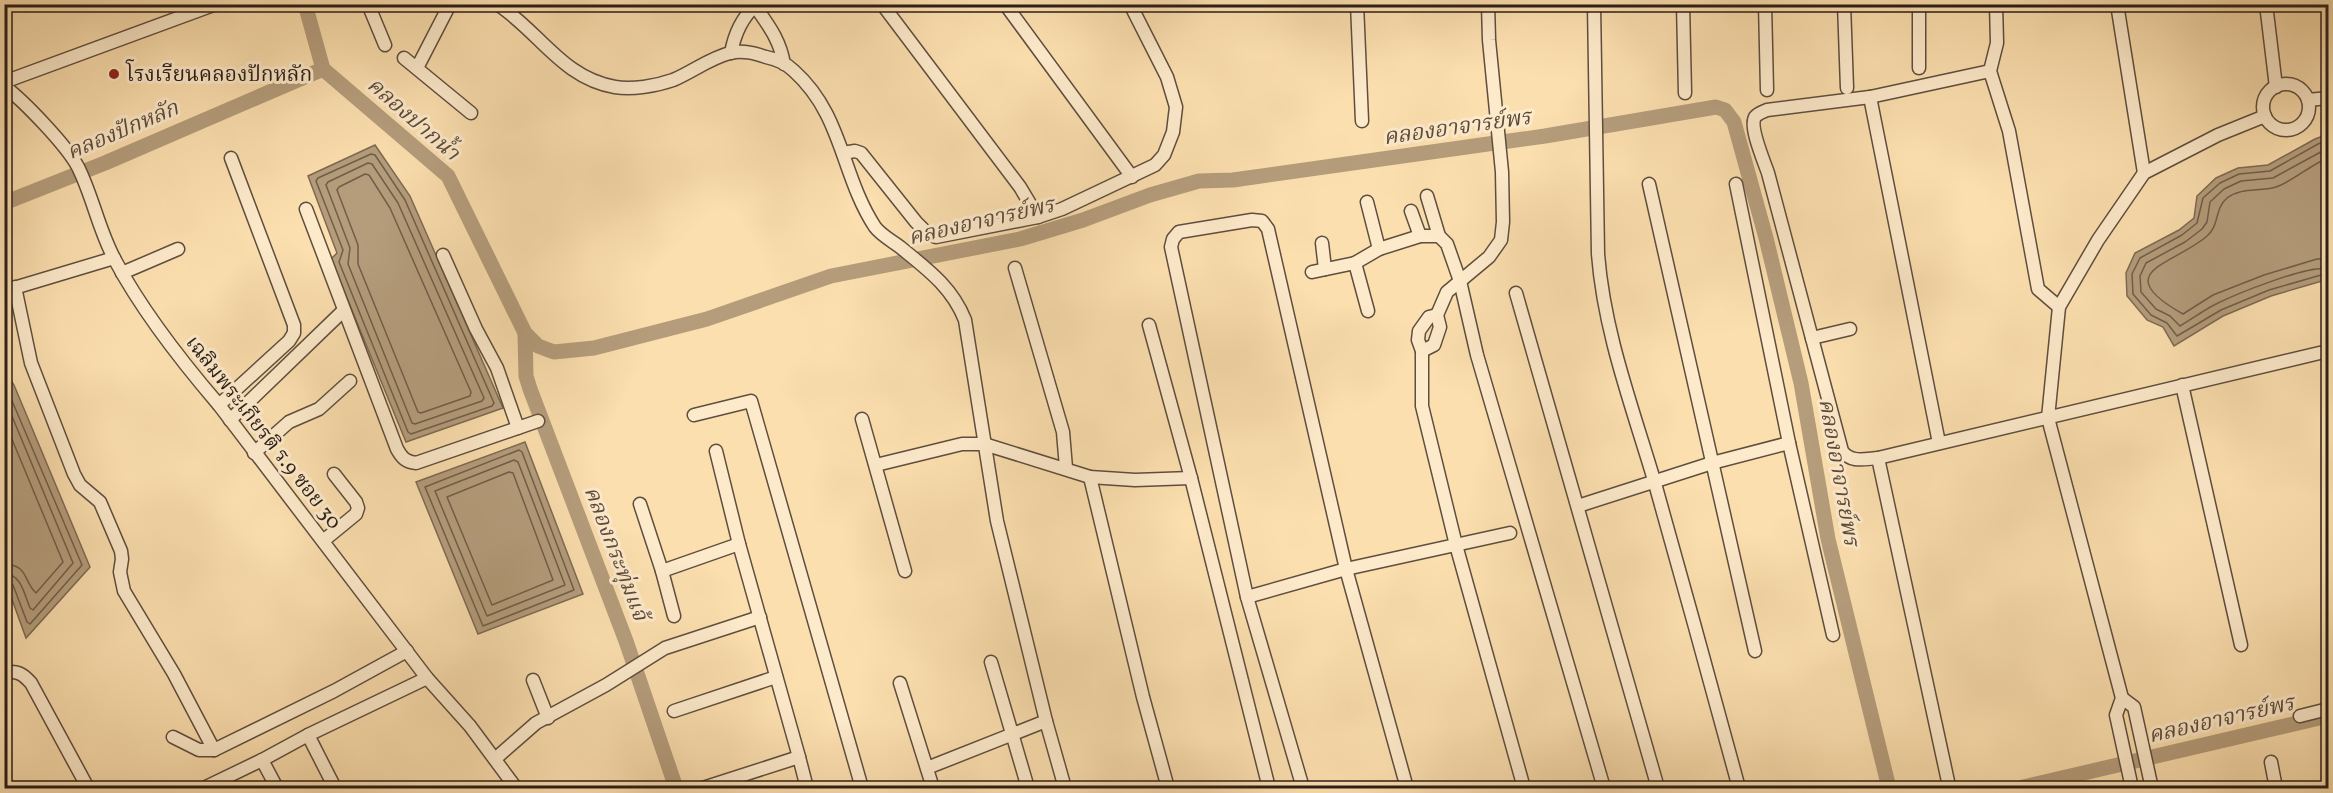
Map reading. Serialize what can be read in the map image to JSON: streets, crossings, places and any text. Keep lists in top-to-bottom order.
{
  "streets": {
    "street": ["เฉลิมพระเกียรติ ร.9 ซอย 30"]
  },
  "water": [
    "คลองปากน้ำ",
    "คลองอาจารย์พร",
    "คลองปักหลัก",
    "คลองกระทุ่มแจ้"
  ],
  "places": ["โรงเรียนคลองปักหลัก"]
}
